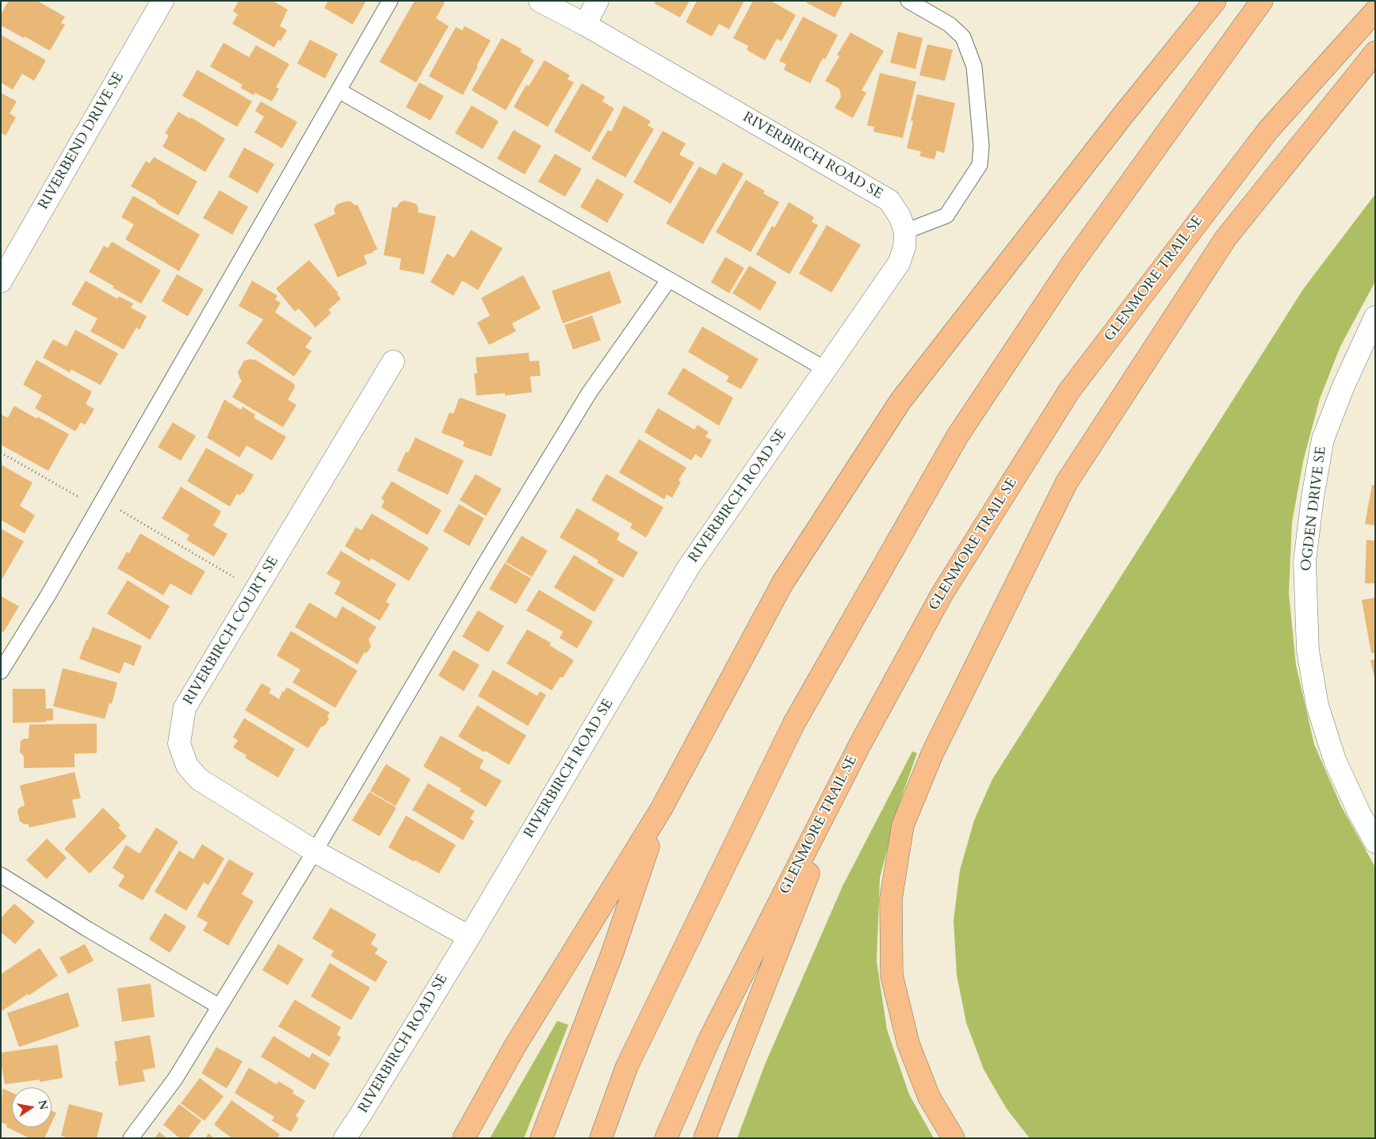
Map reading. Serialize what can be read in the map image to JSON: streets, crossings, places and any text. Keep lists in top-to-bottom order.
{
  "streets": {
    "highway": ["GLENMORE TRAIL SE"],
    "street": [
      "RIVERBEND DRIVE SE",
      "RIVERBIRCH ROAD SE",
      "OGDEN DRIVE SE",
      "RIVERBIRCH COURT SE"
    ]
  },
  "crossings": [
    ["RIVERBIRCH ROAD SE", "RIVERBIRCH COURT SE"]
  ],
  "north": "right"
}
